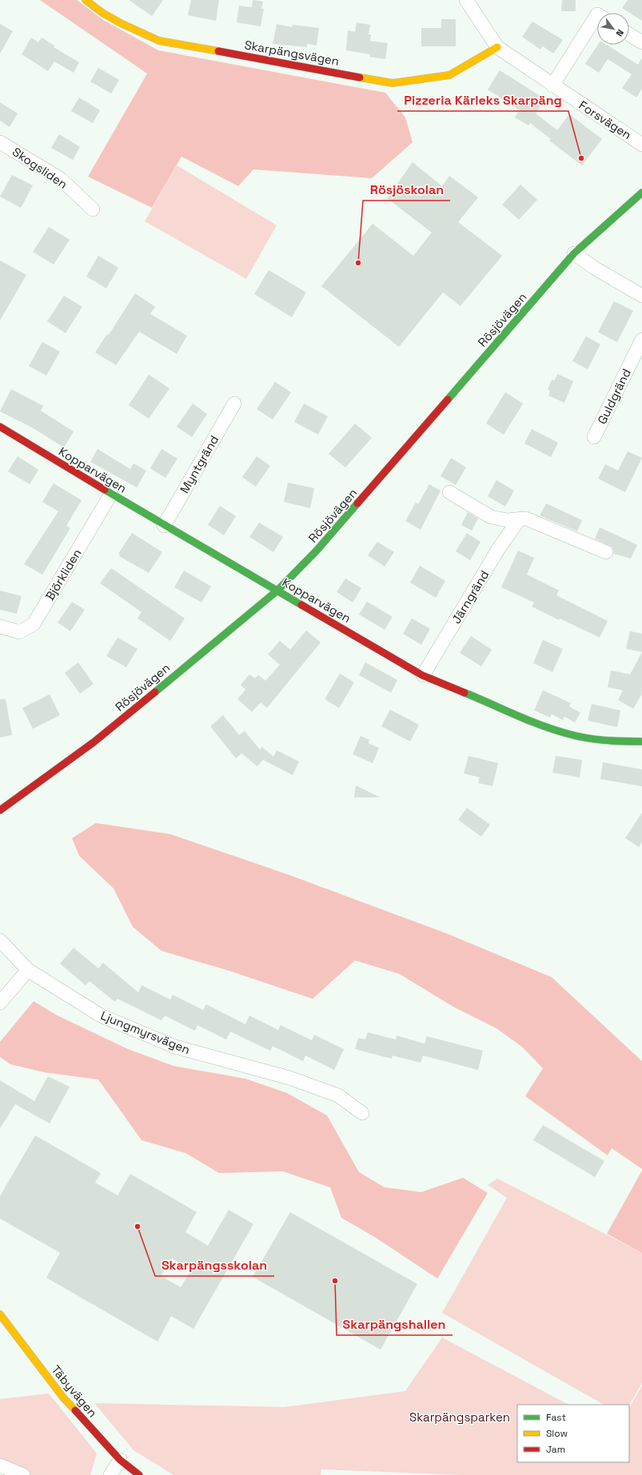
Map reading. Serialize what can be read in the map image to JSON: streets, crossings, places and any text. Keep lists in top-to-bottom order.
{
  "streets": {
    "street": [
      "Skarpängsvägen",
      "Forsvägen",
      "Skogsliden",
      "Rösjövägen",
      "Guldgränd",
      "Myntgränd",
      "Kopparvägen",
      "Björkliden",
      "Järngränd",
      "Ljungmyrsvägen",
      "Täbyvägen"
    ]
  },
  "crossings": [
    ["Skarpängsvägen", "Forsvägen"],
    ["Rösjövägen", "Kopparvägen"],
    ["Myntgränd", "Kopparvägen"],
    ["Kopparvägen", "Björkliden"],
    ["Kopparvägen", "Järngränd"]
  ],
  "parks": ["Skarpängsparken"],
  "places": [
    "Pizzeria Kärleks Skarpäng",
    "Rösjöskolan",
    "Skarpängsskolan",
    "Skarpängshallen"
  ],
  "legend": ["Fast", "Slow", "Jam"],
  "north": "bottom right"
}
